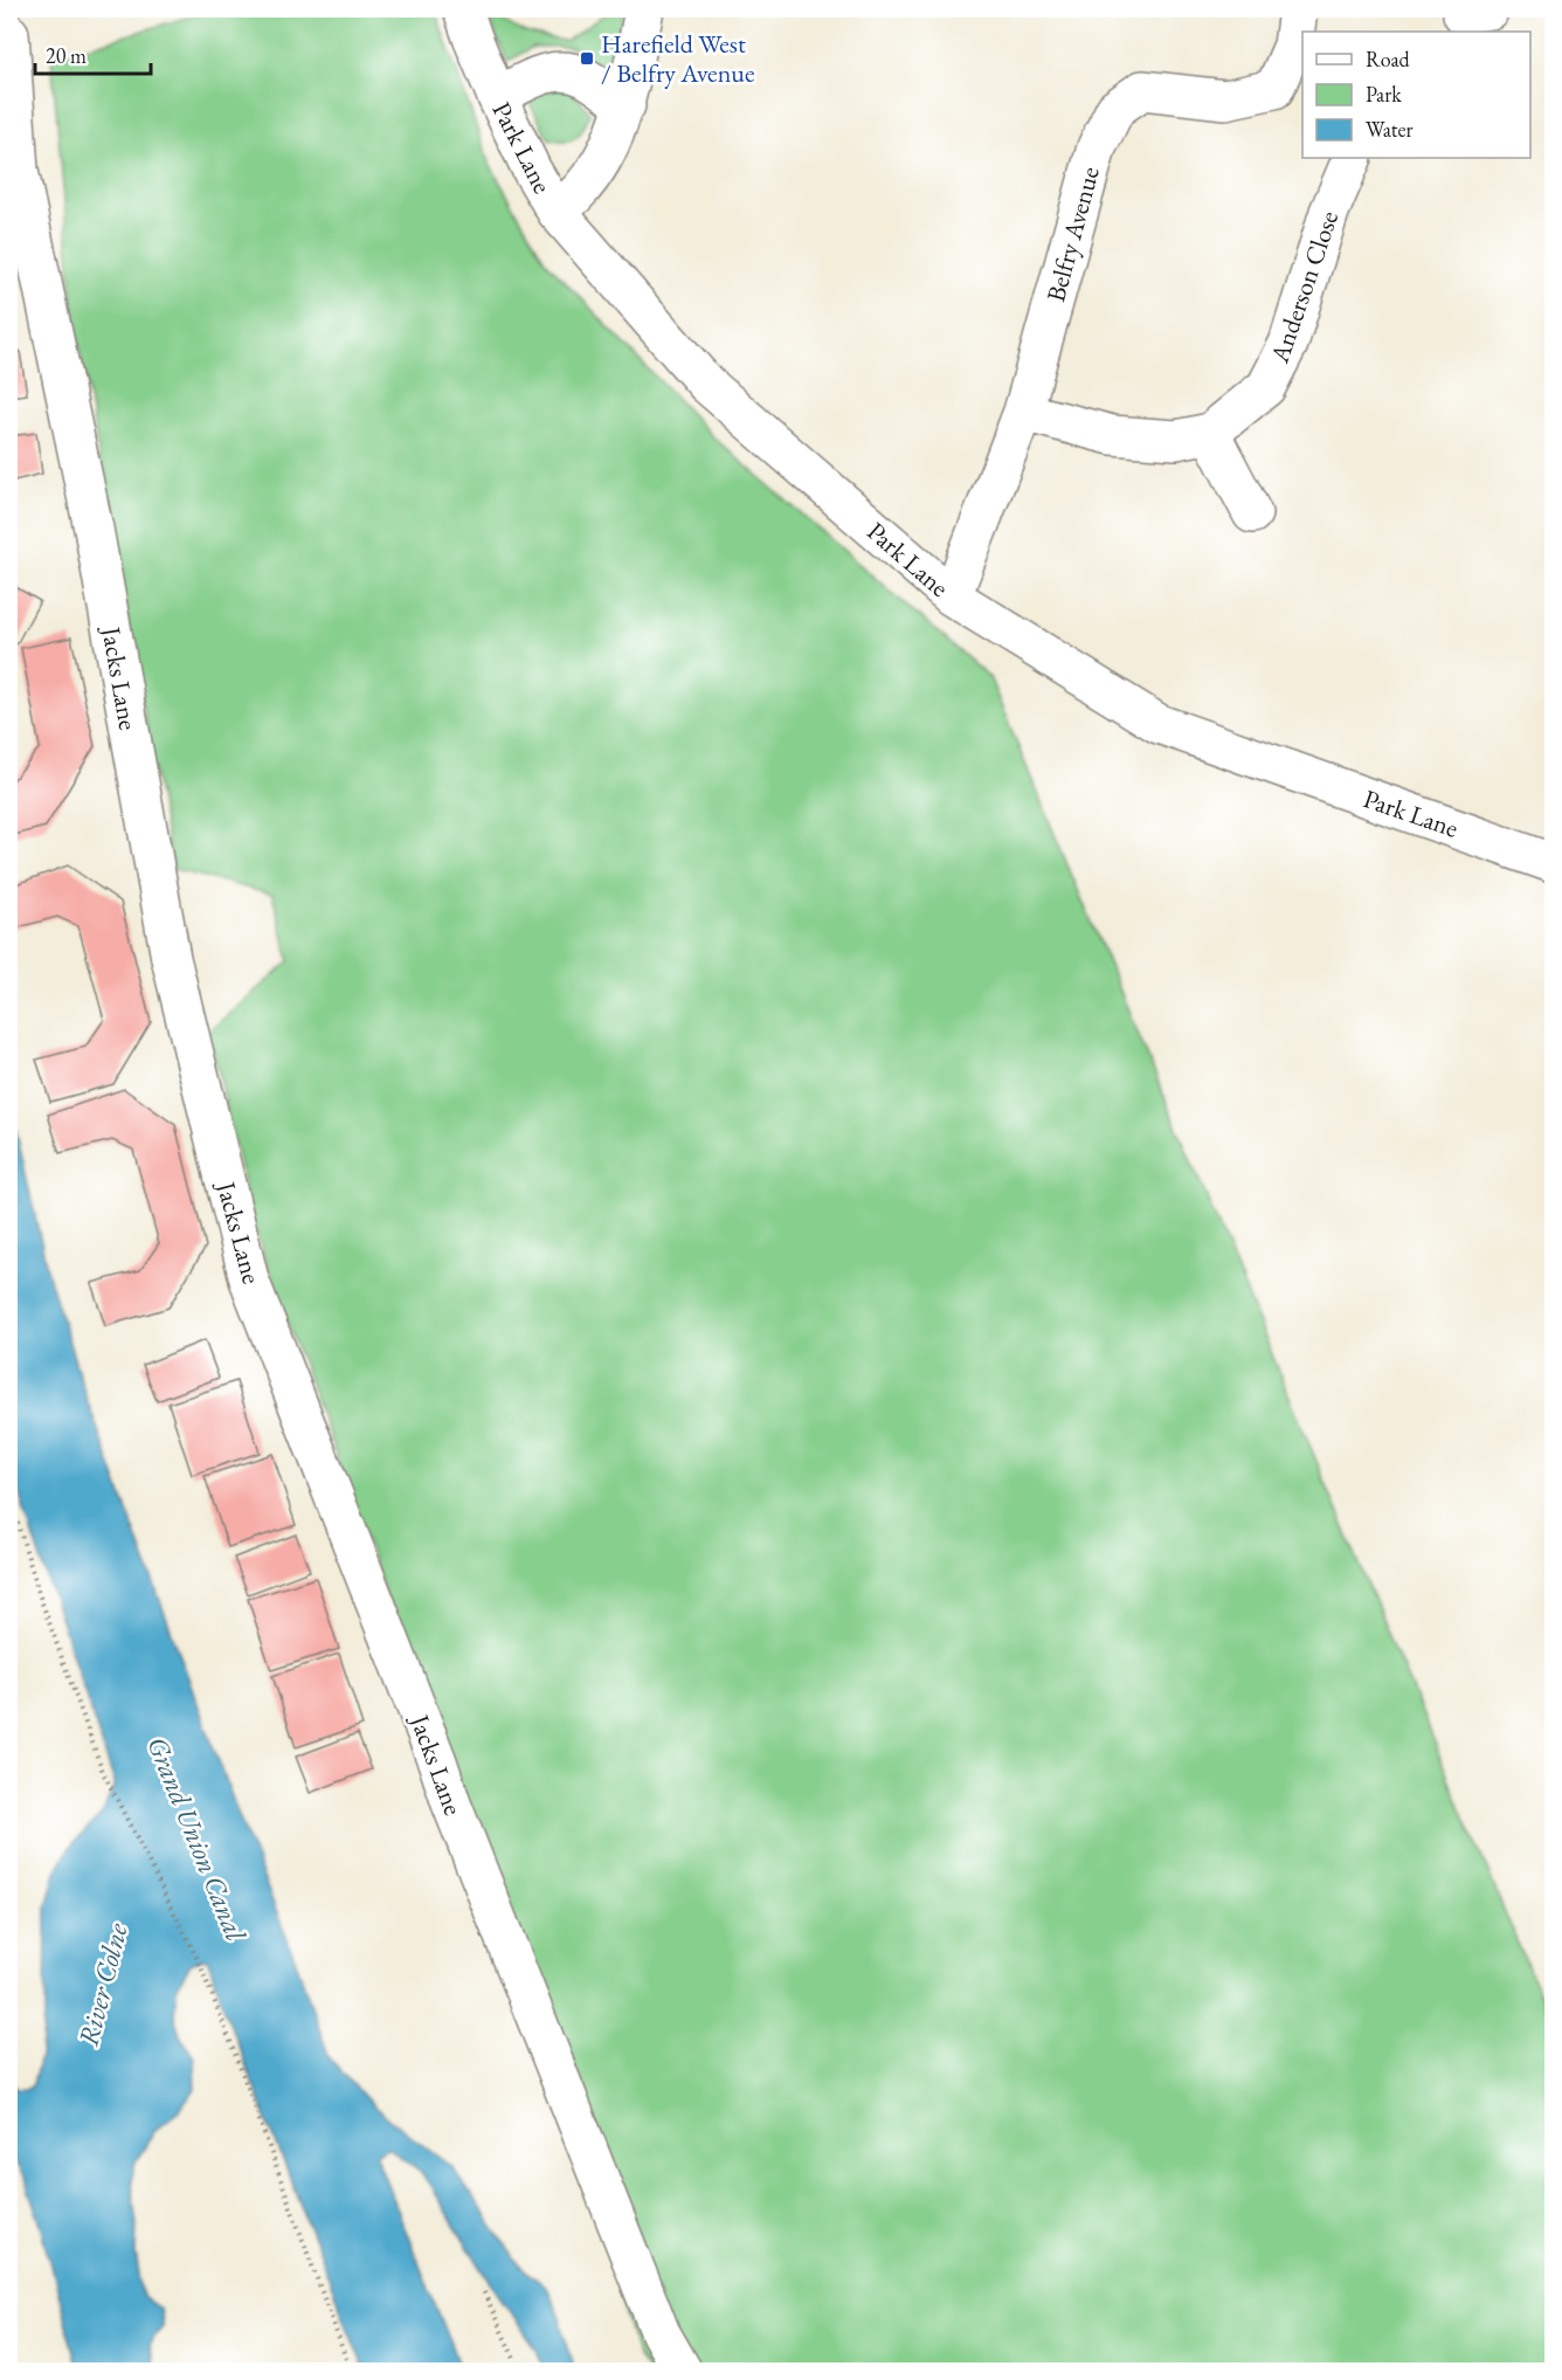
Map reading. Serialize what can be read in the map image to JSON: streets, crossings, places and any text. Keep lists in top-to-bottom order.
{
  "streets": {
    "street": [
      "Park Lane",
      "Belfry Avenue",
      "Anderson Close",
      "Jacks Lane"
    ]
  },
  "crossings": [
    ["Park Lane", "Belfry Avenue"],
    ["Belfry Avenue", "Anderson Close"]
  ],
  "water": ["Grand Union Canal", "River Colne"],
  "places": {
    "transit": ["Harefield West / Belfry Avenue"]
  },
  "legend": ["Road", "Park", "Water"],
  "scale_bar": "20 m"
}
